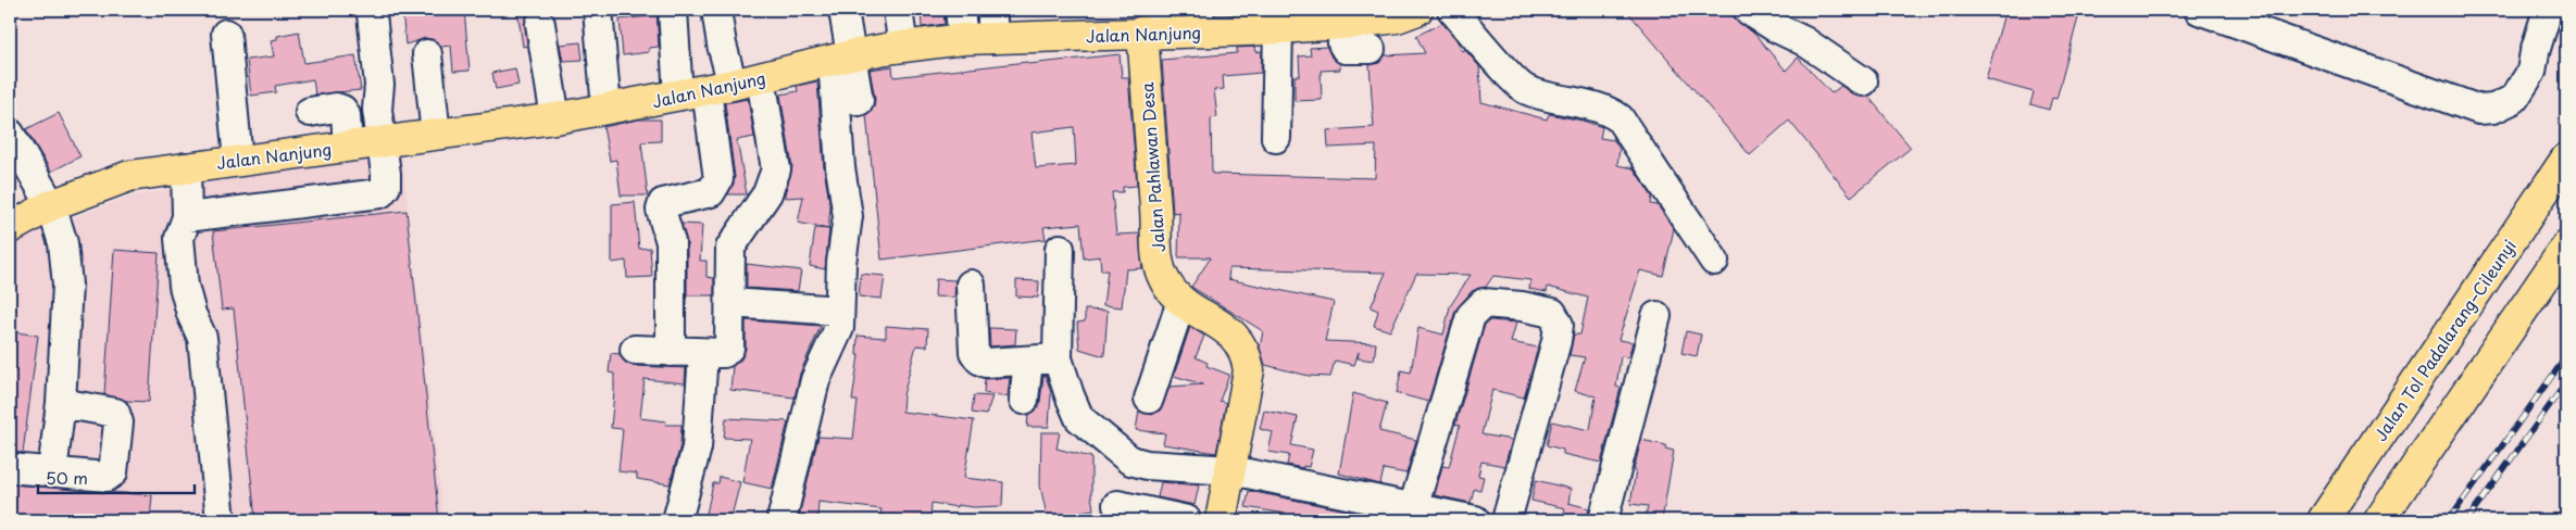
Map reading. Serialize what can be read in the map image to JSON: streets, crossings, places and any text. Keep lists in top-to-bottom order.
{
  "streets": {
    "main road": ["Jalan Nanjung", "Jalan Pahlawan Desa", "Jalan Tol Padalarang–Cileunyi"]
  },
  "crossings": [
    ["Jalan Nanjung", "Jalan Pahlawan Desa"]
  ],
  "scale_bar": "50 m"
}
